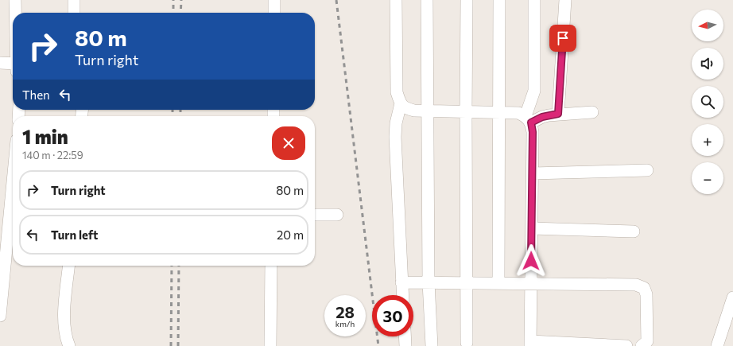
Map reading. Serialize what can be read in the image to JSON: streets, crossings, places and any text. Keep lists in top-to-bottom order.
{
  "north": "left",
  "page": {
    "map_buttons": ["+", "−"],
    "turn": ["80 m", "Turn right"],
    "then": "Then",
    "heading": ["1 min", "140 m · 22:59"],
    "list": [
      {
        "name": "Turn right",
        "value": "80 m"
      },
      {
        "name": "Turn left",
        "value": "20 m"
      }
    ],
    "speed": "28 km/h",
    "limit": "30"
  }
}
